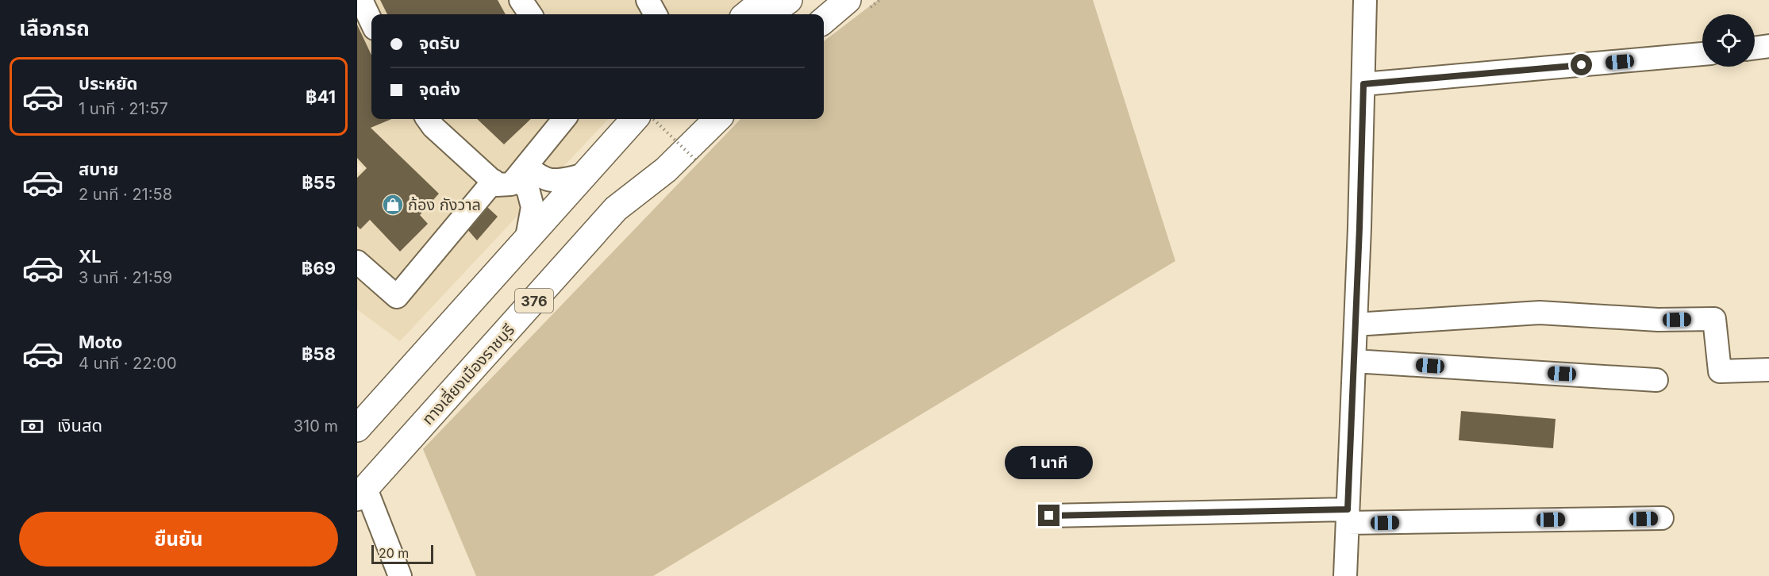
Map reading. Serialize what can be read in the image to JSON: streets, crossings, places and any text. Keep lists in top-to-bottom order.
{
  "streets": {
    "main road": ["376", "ทางเลี่ยงเมืองราชบุรี"]
  },
  "places": {
    "shop": ["ก้อง กังวาล"]
  },
  "scale_bar": "20 m",
  "page": {
    "heading": "เลือกรถ",
    "banner": ["จุดรับ", "จุดส่ง"],
    "list": [
      {
        "name": "ประหยัด",
        "note": "1 นาที · 21:57",
        "value": "฿41"
      },
      {
        "name": "สบาย",
        "note": "2 นาที · 21:58",
        "value": "฿55"
      },
      {
        "name": "XL",
        "note": "3 นาที · 21:59",
        "value": "฿69"
      },
      {
        "name": "Moto",
        "note": "4 นาที · 22:00",
        "value": "฿58"
      }
    ],
    "pay": ["เงินสด", "310 m"],
    "bubble": "1 นาที",
    "buttons": "ยืนยัน",
    "scale": "20 m"
  }
}
